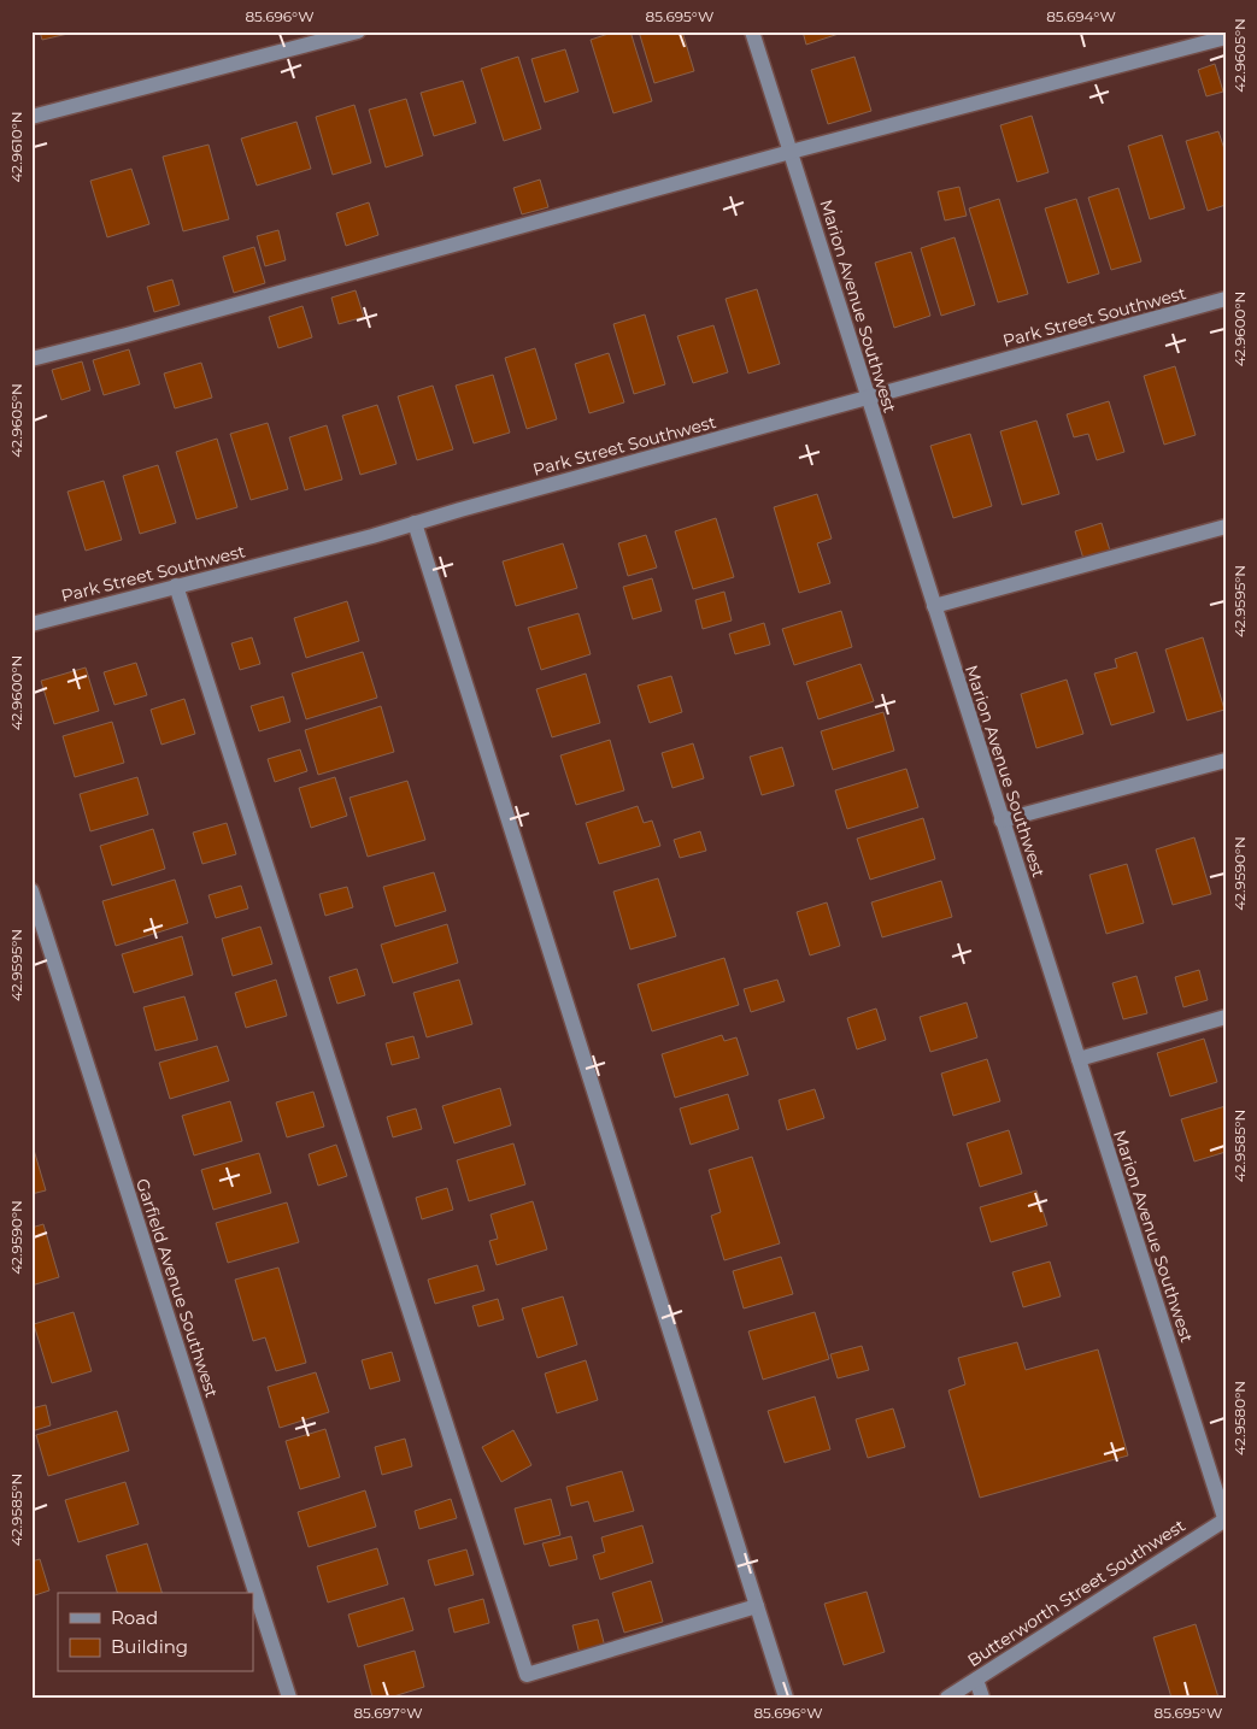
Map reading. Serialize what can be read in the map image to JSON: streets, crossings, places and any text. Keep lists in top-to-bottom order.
{
  "streets": {
    "street": [
      "Marion Avenue Southwest",
      "Park Street Southwest",
      "Garfield Avenue Southwest",
      "Butterworth Street Southwest"
    ]
  },
  "crossings": [
    ["Marion Avenue Southwest", "Park Street Southwest"],
    ["Marion Avenue Southwest", "Butterworth Street Southwest"]
  ],
  "legend": ["Road", "Building"],
  "coordinates": [
    "85.696°W",
    "85.695°W",
    "85.694°W",
    "42.9605°N",
    "42.9610°N",
    "42.9600°N",
    "42.9595°N",
    "42.9590°N",
    "42.9585°N",
    "42.9580°N",
    "85.697°W"
  ]
}
